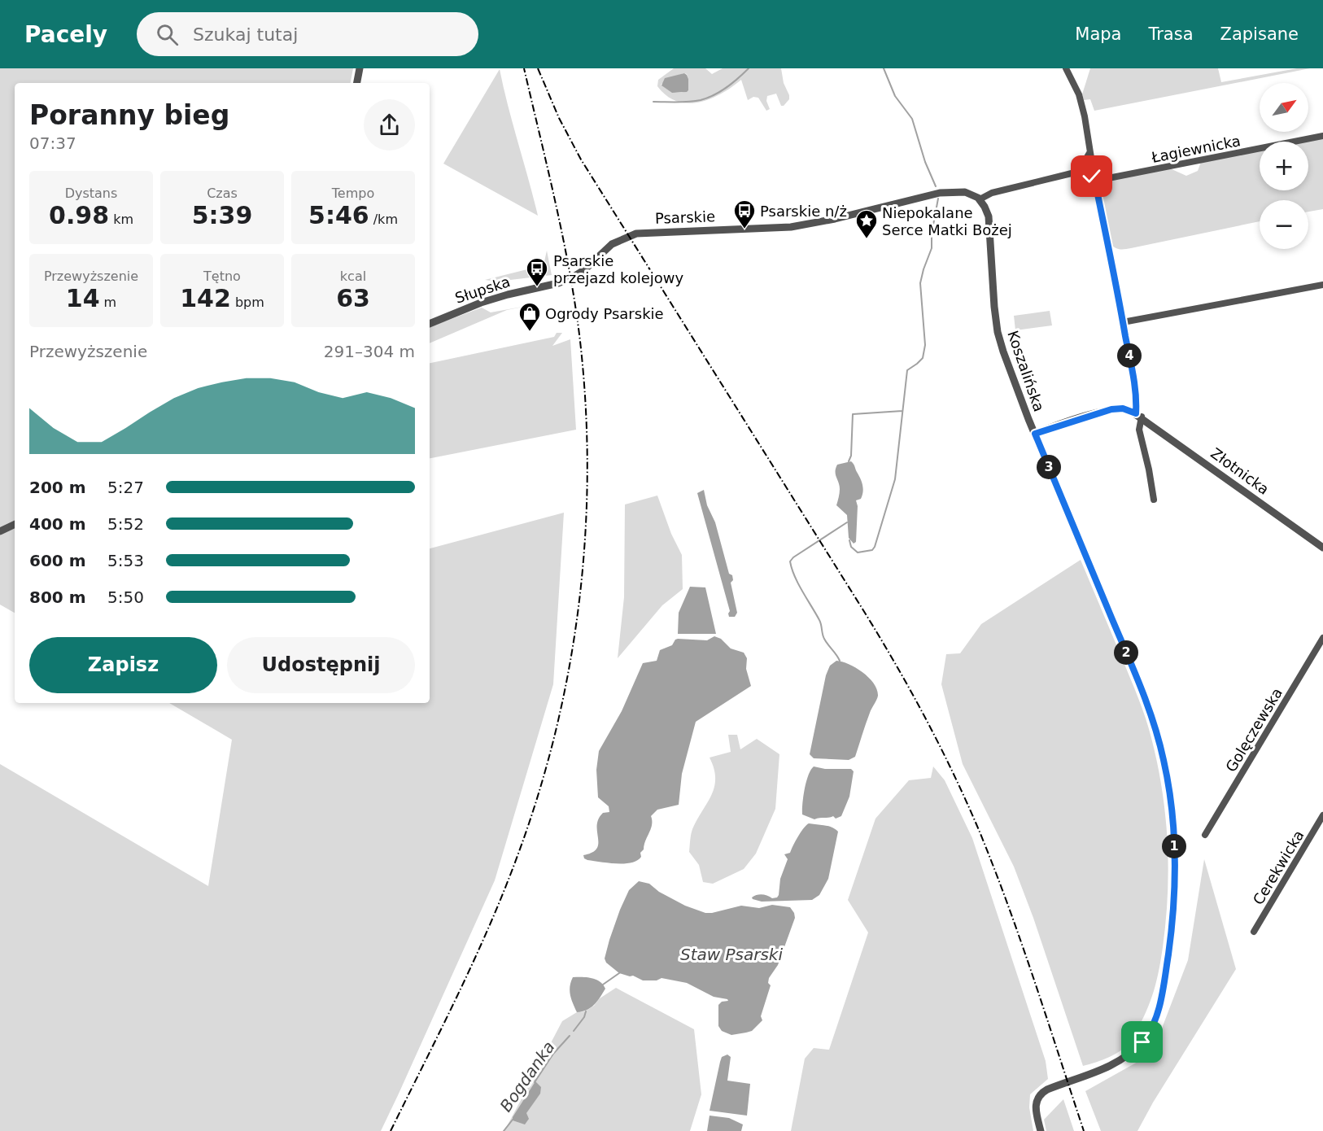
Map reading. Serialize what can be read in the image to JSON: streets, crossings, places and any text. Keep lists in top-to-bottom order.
{
  "streets": {
    "street": [
      "Łagiewnicka",
      "Psarskie",
      "Słupska",
      "Koszalińska",
      "Złotnicka",
      "Golęczewska",
      "Cerekwicka"
    ]
  },
  "crossings": [
    ["Psarskie", "Słupska"],
    ["Psarskie", "Koszalińska"],
    ["Koszalińska", "Złotnicka"]
  ],
  "water": ["Staw Psarski", "Bogdanka"],
  "places": {
    "bus stop": ["Psarskie n/ż", "Psarskie przejazd kolejowy"],
    "place": ["Niepokalane Serce Matki Bożej"],
    "shop": ["Ogrody Psarskie"]
  },
  "north": "top right",
  "page": {
    "header": "Pacely",
    "search": "Szukaj tutaj",
    "nav": ["Mapa", "Trasa", "Zapisane"],
    "map_buttons": ["+", "−"],
    "heading": ["Poranny bieg", "07:37"],
    "stats": [
      ["Dystans", "0.98 km"],
      ["Czas", "5:39"],
      ["Tempo", "5:46 /km"],
      ["Przewyższenie", "14 m"],
      ["Tętno", "142 bpm"],
      ["kcal", "63"]
    ],
    "chart": ["Przewyższenie", "291–304 m"],
    "pins": [
      "4",
      "3",
      "2",
      "1"
    ],
    "list": [
      {
        "name": "200 m",
        "note": "5:27"
      },
      {
        "name": "400 m",
        "note": "5:52"
      },
      {
        "name": "600 m",
        "note": "5:53"
      },
      {
        "name": "800 m",
        "note": "5:50"
      }
    ],
    "buttons": ["Zapisz", "Udostępnij"]
  }
}
